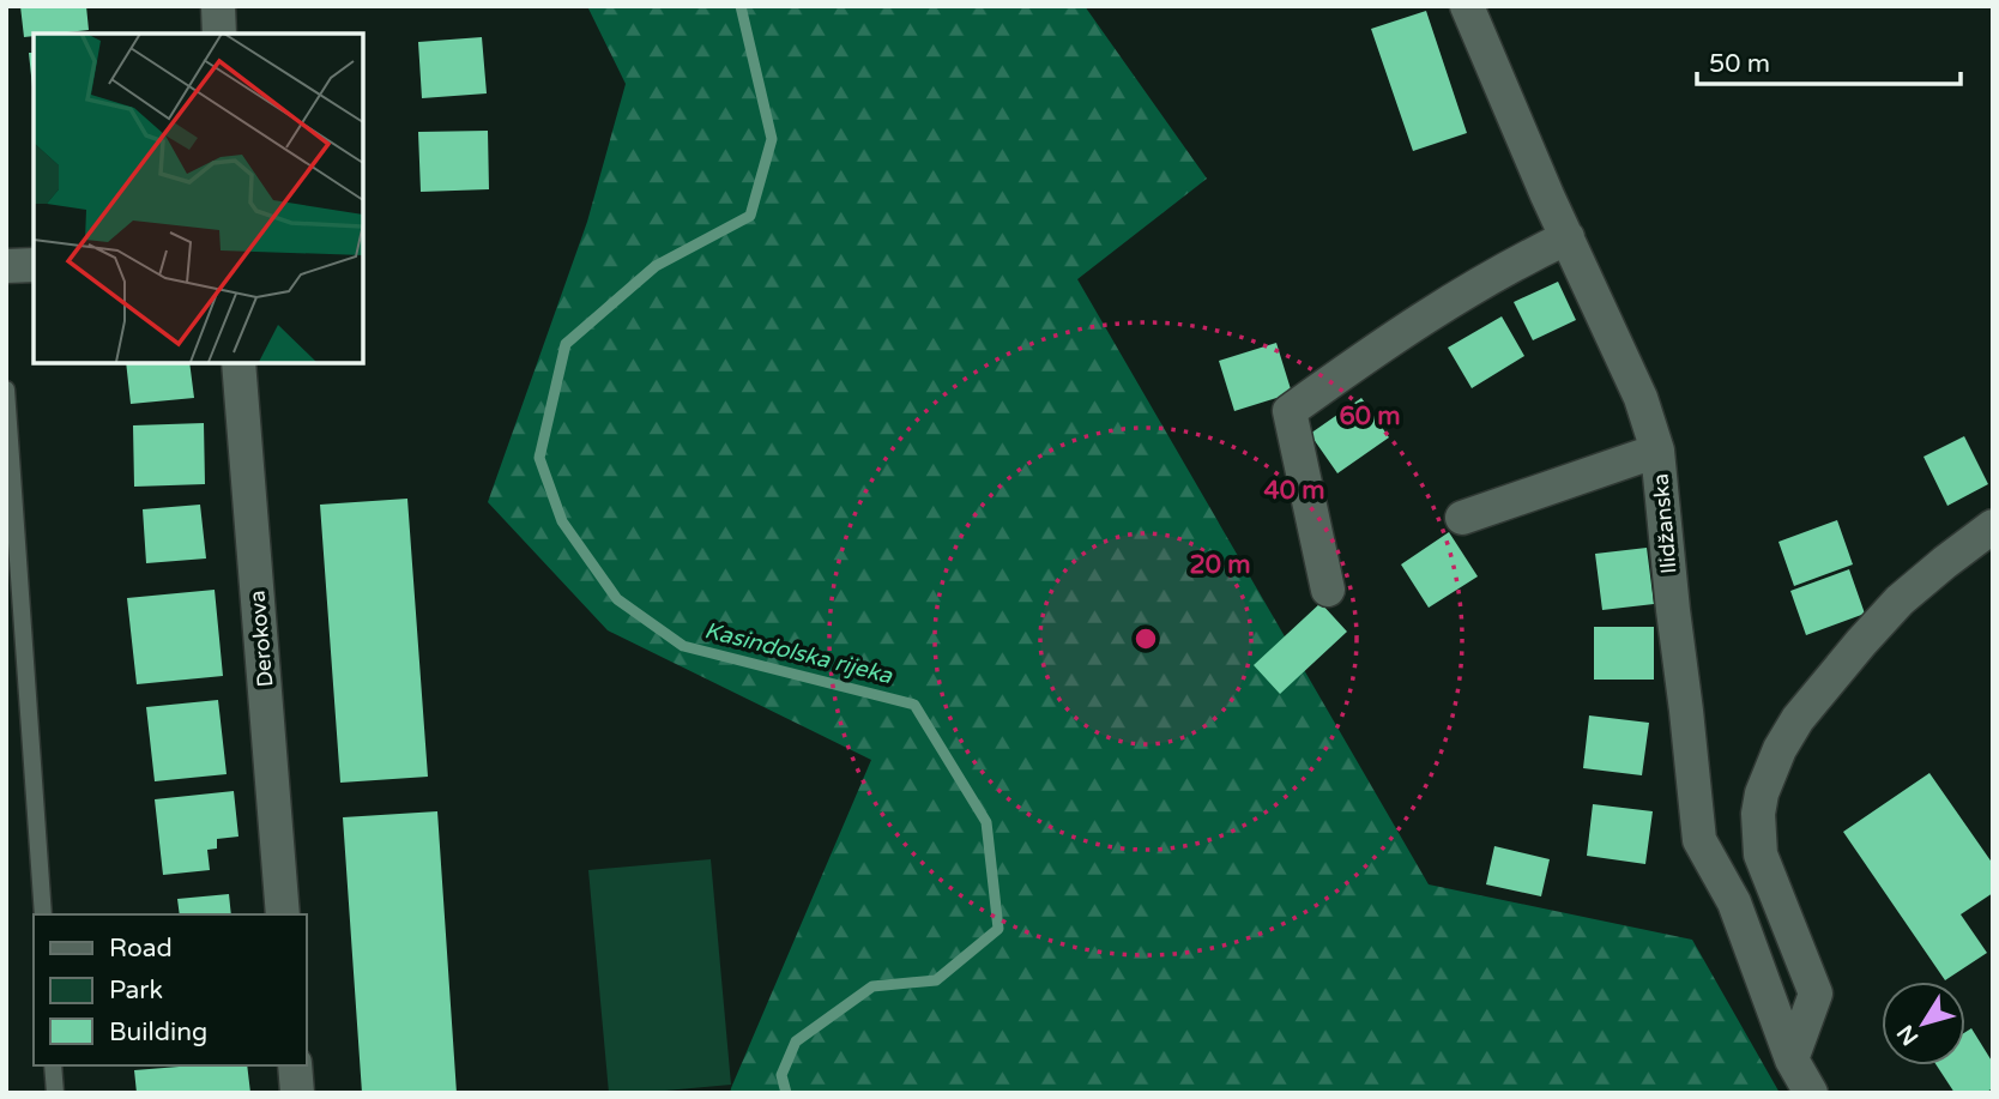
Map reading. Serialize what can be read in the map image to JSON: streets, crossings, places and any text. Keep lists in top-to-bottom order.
{
  "streets": {
    "street": ["Ilidžanska", "Derokova"]
  },
  "water": ["Kasindolska rijeka"],
  "legend": ["Road", "Park", "Building"],
  "scale_bar": "50 m",
  "north": "bottom left",
  "rings": ["60 m", "40 m", "20 m"]
}
